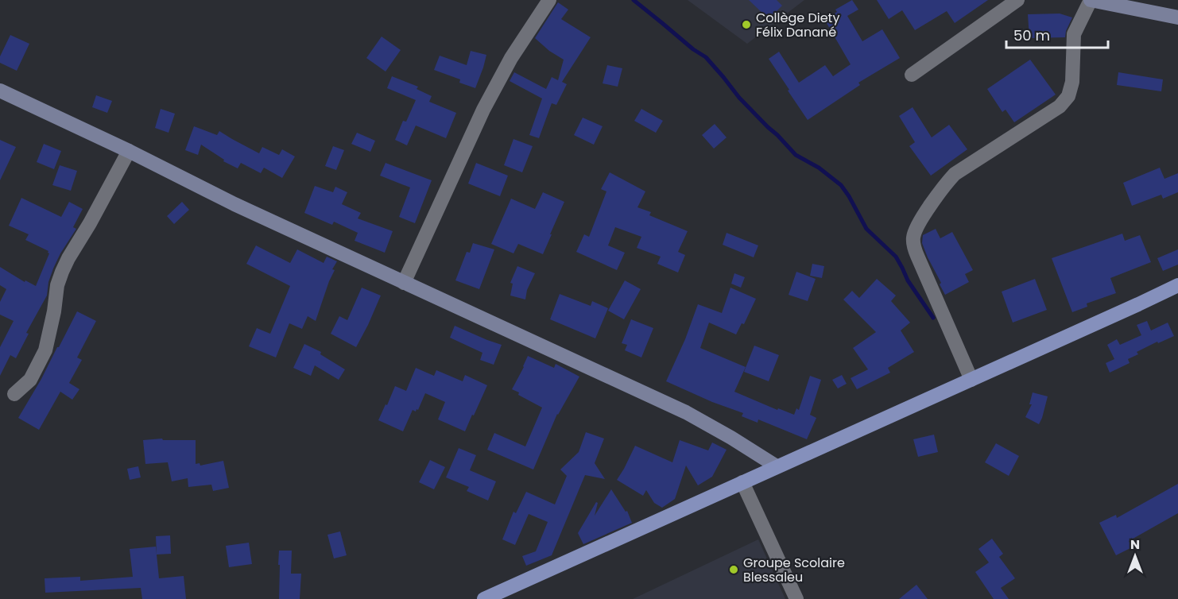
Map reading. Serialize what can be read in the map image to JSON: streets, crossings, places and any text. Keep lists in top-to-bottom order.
{
  "places": ["Collège Diety Félix Danané", "Groupe Scolaire Blessaleu"],
  "scale_bar": "50 m",
  "north": "top"
}
